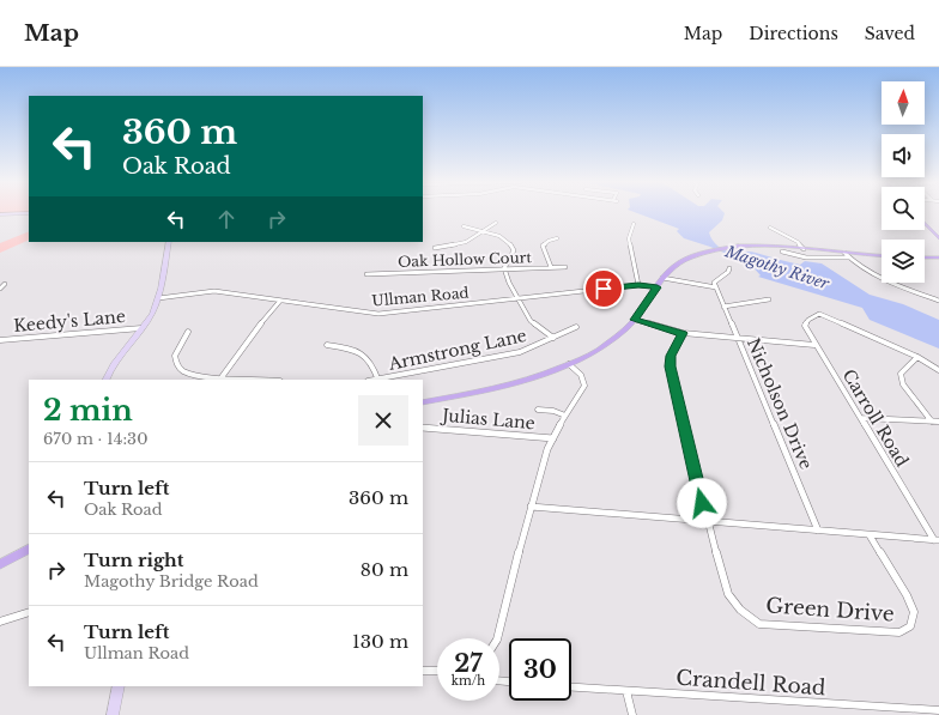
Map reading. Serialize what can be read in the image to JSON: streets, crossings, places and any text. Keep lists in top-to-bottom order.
{
  "streets": {
    "street": [
      "Oak Hollow Court",
      "Ullman Road",
      "Keedy's Lane",
      "Armstrong Lane",
      "Nicholson Drive",
      "Carroll Road",
      "Julias Lane",
      "Green Drive",
      "Crandell Road"
    ]
  },
  "water": ["Magothy River"],
  "north": "top",
  "page": {
    "header": "Map",
    "nav": ["Map", "Directions", "Saved"],
    "turn": ["360 m", "Oak Road"],
    "heading": ["2 min", "670 m · 14:30"],
    "list": [
      {
        "name": "Turn left",
        "note": "Oak Road",
        "value": "360 m"
      },
      {
        "name": "Turn right",
        "note": "Magothy Bridge Road",
        "value": "80 m"
      },
      {
        "name": "Turn left",
        "note": "Ullman Road",
        "value": "130 m"
      }
    ],
    "speed": "27 km/h",
    "limit": "30"
  }
}
